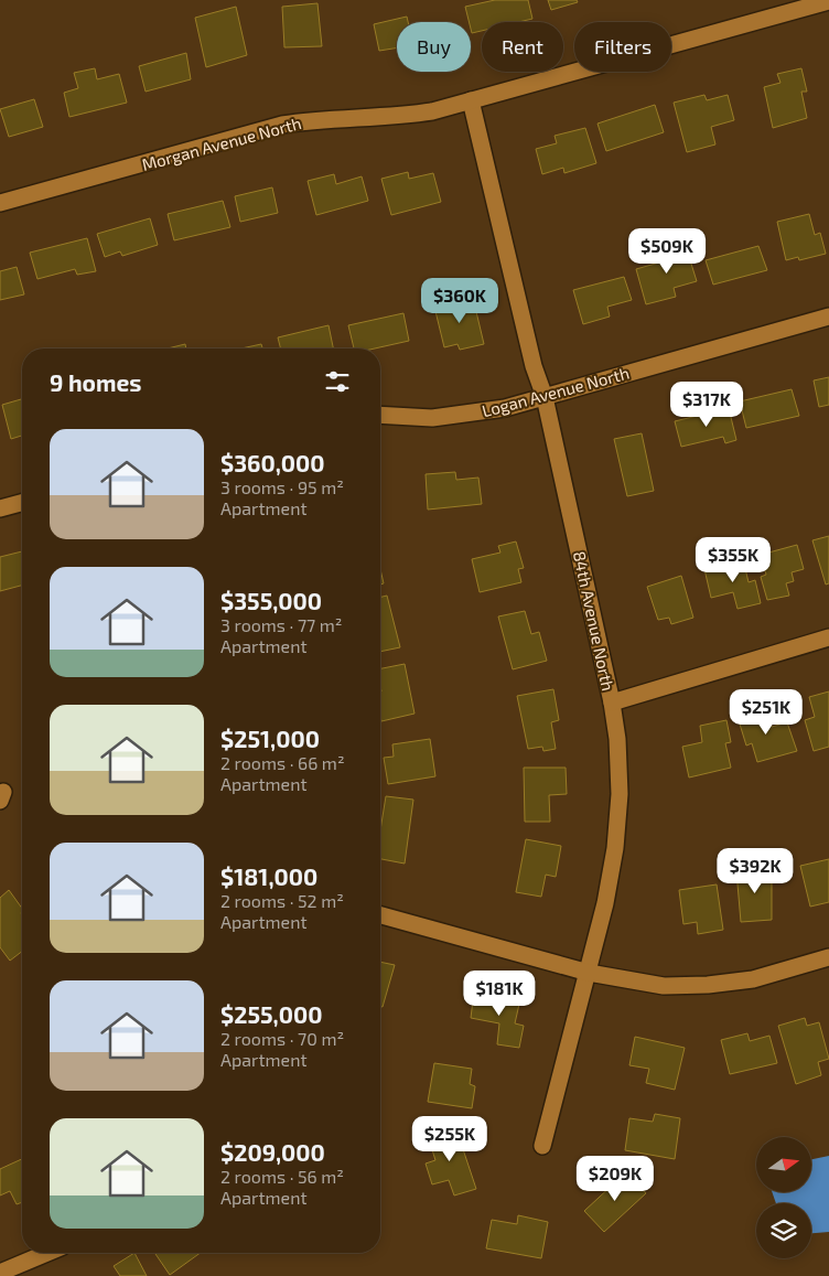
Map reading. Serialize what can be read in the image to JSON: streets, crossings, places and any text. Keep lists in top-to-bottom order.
{
  "streets": {
    "street": ["Morgan Avenue North", "Logan Avenue North", "84th Avenue North"]
  },
  "crossings": [
    ["Morgan Avenue North", "84th Avenue North"],
    ["Logan Avenue North", "84th Avenue North"]
  ],
  "north": "right",
  "page": {
    "chip": ["Buy", "Rent", "Filters"],
    "price": [
      "$509K",
      "$360K",
      "$317K",
      "$355K",
      "$251K",
      "$392K",
      "$181K",
      "$255K",
      "$209K"
    ],
    "heading": "9 homes",
    "list": [
      {
        "name": "$360,000",
        "note": "3 rooms · 95 m² · Apartment"
      },
      {
        "name": "$355,000",
        "note": "3 rooms · 77 m² · Apartment"
      },
      {
        "name": "$251,000",
        "note": "2 rooms · 66 m² · Apartment"
      },
      {
        "name": "$181,000",
        "note": "2 rooms · 52 m² · Apartment"
      },
      {
        "name": "$255,000",
        "note": "2 rooms · 70 m² · Apartment"
      },
      {
        "name": "$209,000",
        "note": "2 rooms · 56 m² · Apartment"
      }
    ]
  }
}
